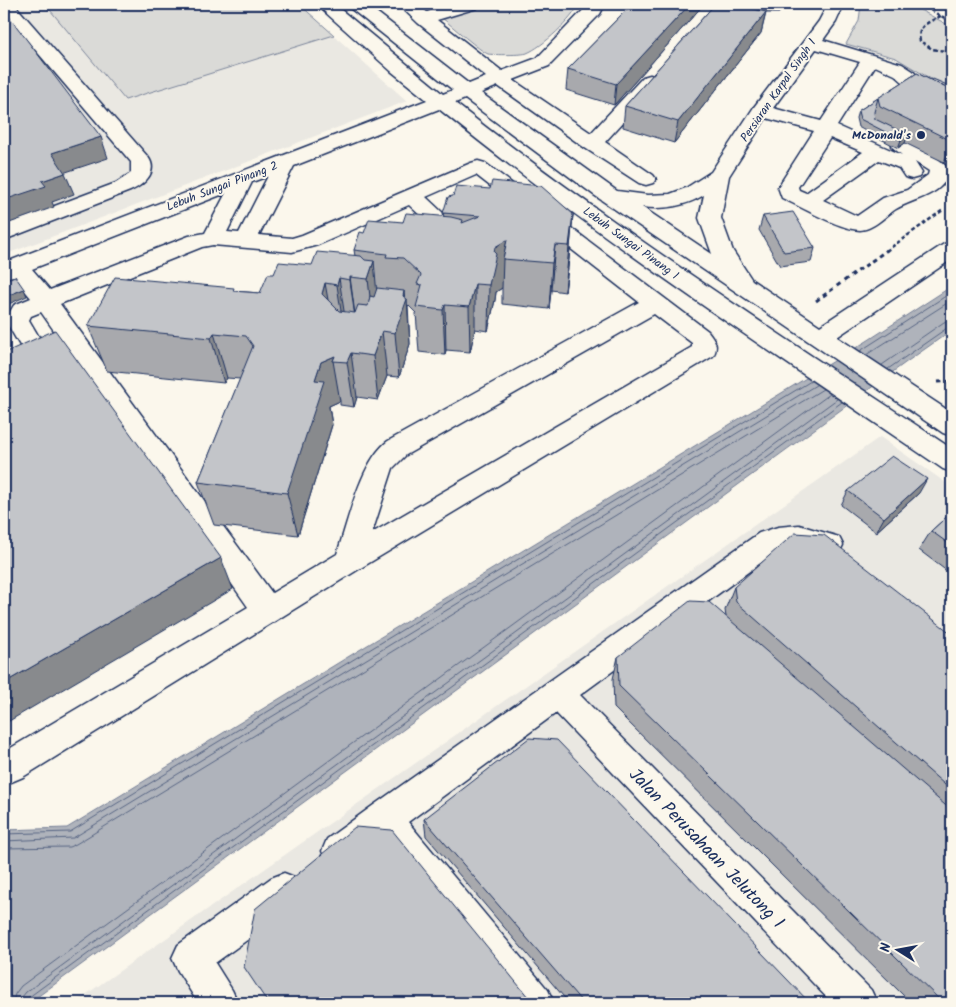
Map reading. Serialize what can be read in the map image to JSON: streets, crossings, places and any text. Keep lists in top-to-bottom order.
{
  "streets": {
    "street": [
      "Persiaran Karpal Singh 1",
      "Lebuh Sungai Pinang 2",
      "Lebuh Sungai Pinang 1",
      "Jalan Perusahaan Jelutong 1"
    ]
  },
  "crossings": [
    ["Persiaran Karpal Singh 1", "Lebuh Sungai Pinang 1"],
    ["Lebuh Sungai Pinang 2", "Lebuh Sungai Pinang 1"]
  ],
  "places": ["McDonald's"],
  "north": "left"
}
